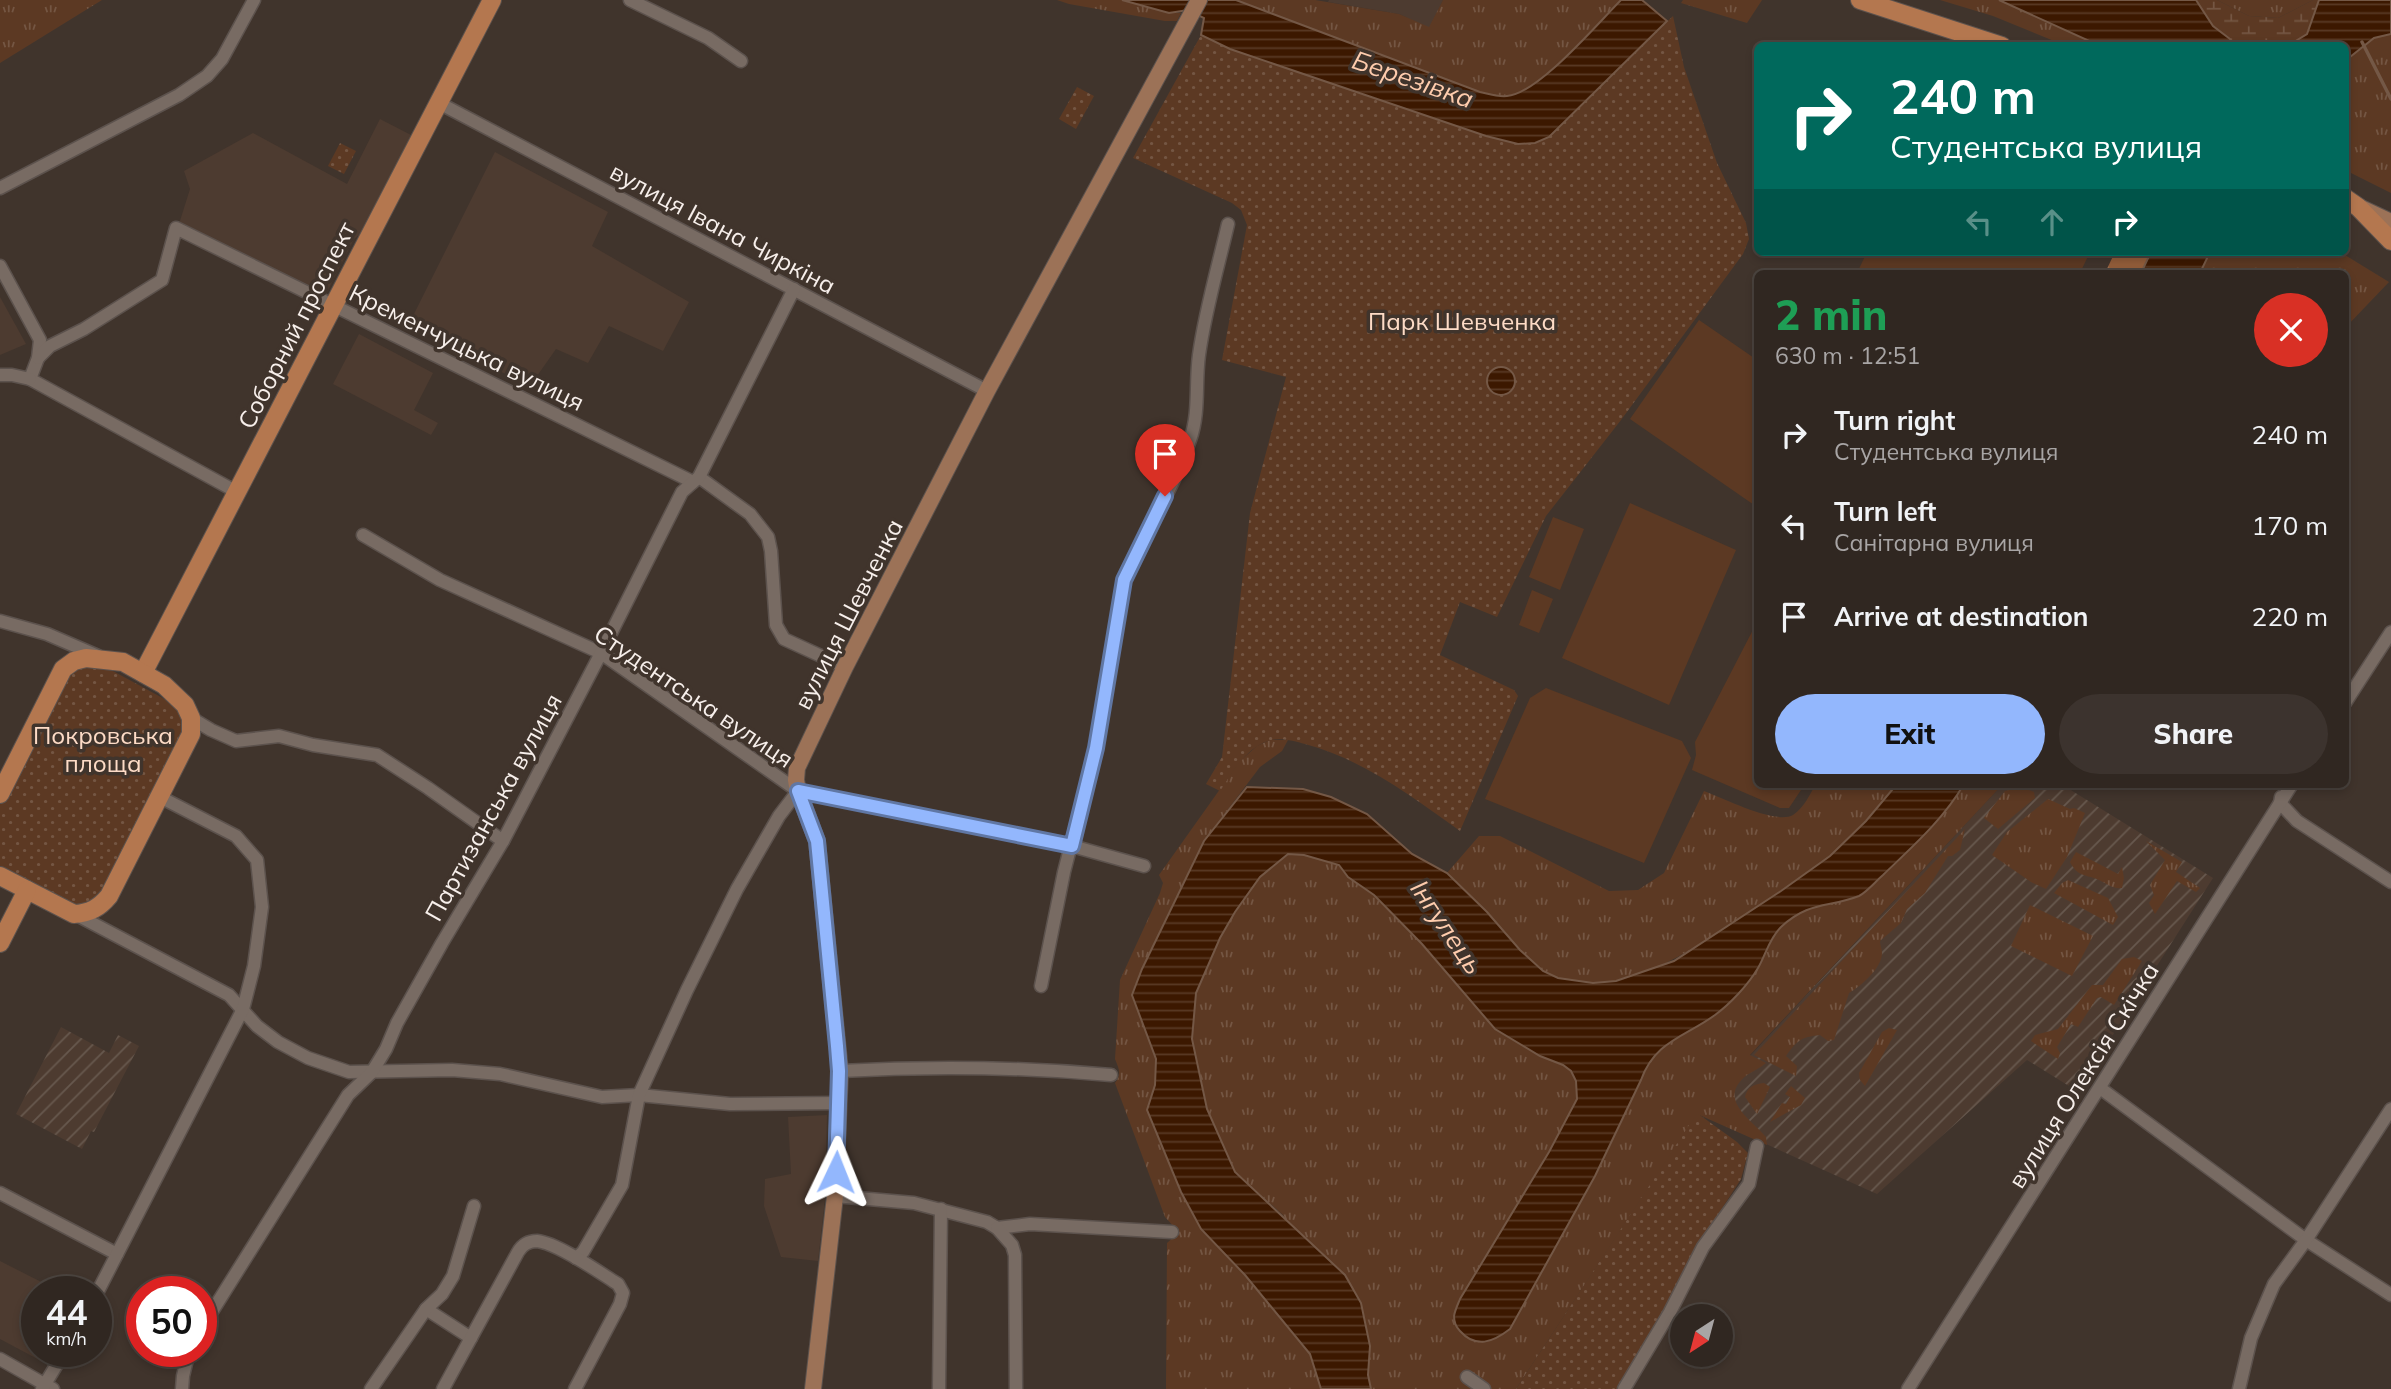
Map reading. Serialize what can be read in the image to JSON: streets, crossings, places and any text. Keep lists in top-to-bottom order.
{
  "streets": {
    "highway": ["Соборний проспект"],
    "main road": ["вулиця Шевченка"],
    "street": [
      "вулиця Івана Чиркіна",
      "Кременчуцька вулиця",
      "Студентська вулиця",
      "Партизанська вулиця",
      "вулиця Олексія Скічка"
    ]
  },
  "crossings": [
    ["вулиця Івана Чиркіна", "Соборний проспект"],
    ["вулиця Івана Чиркіна", "вулиця Шевченка"],
    ["вулиця Івана Чиркіна", "Партизанська вулиця"],
    ["Соборний проспект", "Кременчуцька вулиця"],
    ["Кременчуцька вулиця", "вулиця Шевченка"],
    ["Кременчуцька вулиця", "Партизанська вулиця"],
    ["вулиця Шевченка", "Студентська вулиця"],
    ["Студентська вулиця", "Партизанська вулиця"]
  ],
  "water": ["Березівка", "Інгулець"],
  "parks": ["Парк Шевченка", "Покровська площа"],
  "north": "bottom left",
  "page": {
    "turn": ["240 m", "Студентська вулиця"],
    "heading": ["2 min", "630 m · 12:51"],
    "list": [
      {
        "name": "Turn right",
        "note": "Студентська вулиця",
        "value": "240 m"
      },
      {
        "name": "Turn left",
        "note": "Санітарна вулиця",
        "value": "170 m"
      },
      {
        "name": "Arrive at destination",
        "value": "220 m"
      }
    ],
    "buttons": ["Exit", "Share"],
    "speed": "44 km/h",
    "limit": "50"
  }
}
